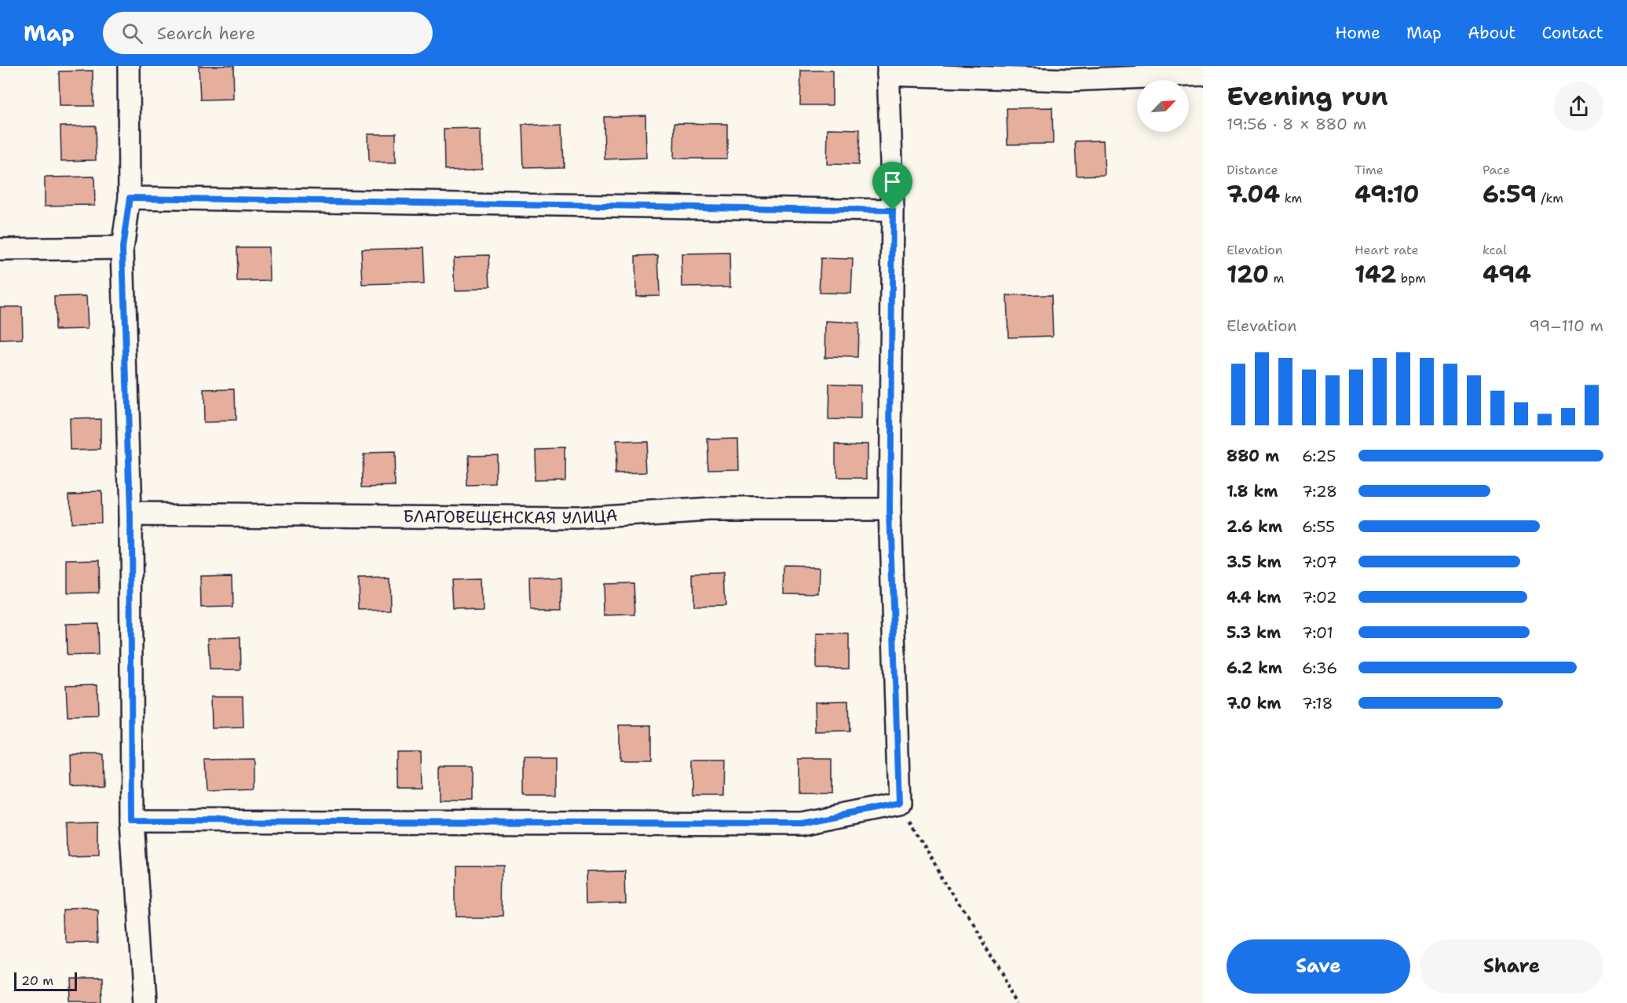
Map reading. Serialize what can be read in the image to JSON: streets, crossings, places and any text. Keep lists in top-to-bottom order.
{
  "streets": {
    "street": ["БЛАГОВЕЩЕНСКАЯ УЛИЦА"]
  },
  "scale_bar": "20 m",
  "north": "top right",
  "page": {
    "header": "Map",
    "search": "Search here",
    "nav": [
      "Home",
      "Map",
      "About",
      "Contact"
    ],
    "heading": ["Evening run", "19:56 · 8 × 880 m"],
    "stats": [
      ["Distance", "7.04 km"],
      ["Time", "49:10"],
      ["Pace", "6:59 /km"],
      ["Elevation", "120 m"],
      ["Heart rate", "142 bpm"],
      ["kcal", "494"]
    ],
    "chart": ["Elevation", "99–110 m"],
    "list": [
      {
        "name": "880 m",
        "note": "6:25"
      },
      {
        "name": "1.8 km",
        "note": "7:28"
      },
      {
        "name": "2.6 km",
        "note": "6:55"
      },
      {
        "name": "3.5 km",
        "note": "7:07"
      },
      {
        "name": "4.4 km",
        "note": "7:02"
      },
      {
        "name": "5.3 km",
        "note": "7:01"
      },
      {
        "name": "6.2 km",
        "note": "6:36"
      },
      {
        "name": "7.0 km",
        "note": "7:18"
      }
    ],
    "buttons": ["Save", "Share"],
    "scale": "20 m"
  }
}
